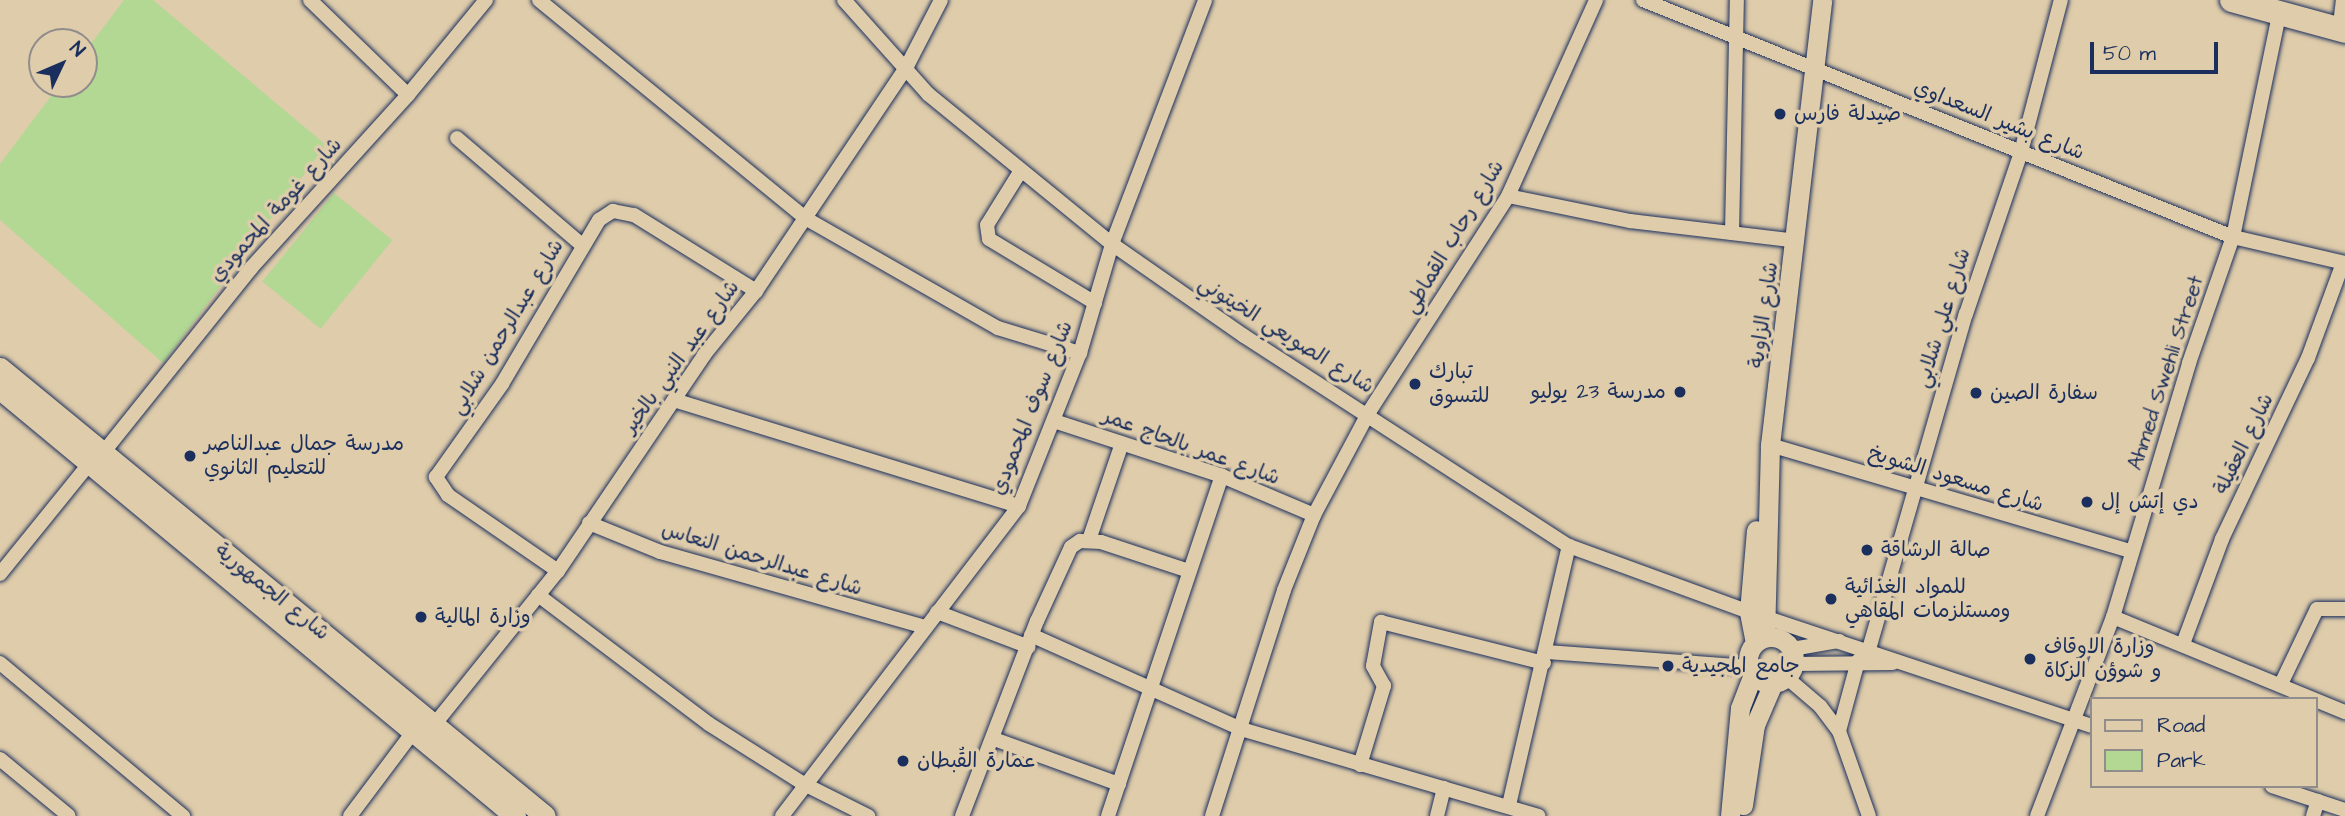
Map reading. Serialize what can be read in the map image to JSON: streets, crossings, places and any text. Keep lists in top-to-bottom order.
{
  "streets": {
    "main road": ["شارع الزاوية", "شارع الجمهورية"],
    "street": [
      "شارع بشير السعداوي",
      "شارع غومة المحمودي",
      "شارع رحاب القماطي",
      "شارع علي شلابي",
      "شارع عبدالرحمن شلابي",
      "شارع الصويعي الخيتوني",
      "شارع عبد النبي بالخير",
      "Ahmed Swehli Street",
      "شارع سوف المحمودي",
      "شارع العقيلة",
      "شارع عمر بالحاج عمر",
      "شارع مسعود الشويخ",
      "شارع عبدالرحمن النعاس"
    ]
  },
  "crossings": [
    ["شارع بشير السعداوي", "شارع الزاوية"],
    ["شارع بشير السعداوي", "شارع علي شلابي"],
    ["شارع بشير السعداوي", "Ahmed Swehli Street"],
    ["شارع بشير السعداوي", "شارع العقيلة"],
    ["شارع غومة المحمودي", "شارع الجمهورية"],
    ["شارع رحاب القماطي", "شارع الصويعي الخيتوني"],
    ["شارع رحاب القماطي", "شارع عمر بالحاج عمر"],
    ["شارع الزاوية", "شارع الصويعي الخيتوني"],
    ["شارع الزاوية", "شارع مسعود الشويخ"],
    ["شارع علي شلابي", "شارع الصويعي الخيتوني"],
    ["شارع علي شلابي", "شارع مسعود الشويخ"],
    ["شارع عبدالرحمن شلابي", "شارع عبد النبي بالخير"],
    ["شارع الصويعي الخيتوني", "شارع عبد النبي بالخير"],
    ["شارع الصويعي الخيتوني", "شارع سوف المحمودي"],
    ["شارع عبد النبي بالخير", "شارع عبدالرحمن النعاس"],
    ["شارع عبد النبي بالخير", "شارع الجمهورية"],
    ["Ahmed Swehli Street", "شارع مسعود الشويخ"],
    ["شارع سوف المحمودي", "شارع عمر بالحاج عمر"],
    ["شارع سوف المحمودي", "شارع عبدالرحمن النعاس"]
  ],
  "places": [
    "صيدلة فارس",
    "تبارك للتسوق",
    "مدرسة 23 يوليو",
    "سفارة الصين",
    "مدرسة جمال عبدالناصر للتعليم الثانوي",
    "دي إتش إل",
    "صالة الرشاقة",
    "للمواد الغذائية ومستلزمات المقاهي",
    "وزارة المالية",
    "وزارة الاوقاف و شوؤن الزكاة",
    "جامع المجيدية",
    "عمارة القُبطان"
  ],
  "legend": ["Road", "Park"],
  "scale_bar": "50 m",
  "north": "top right"
}
